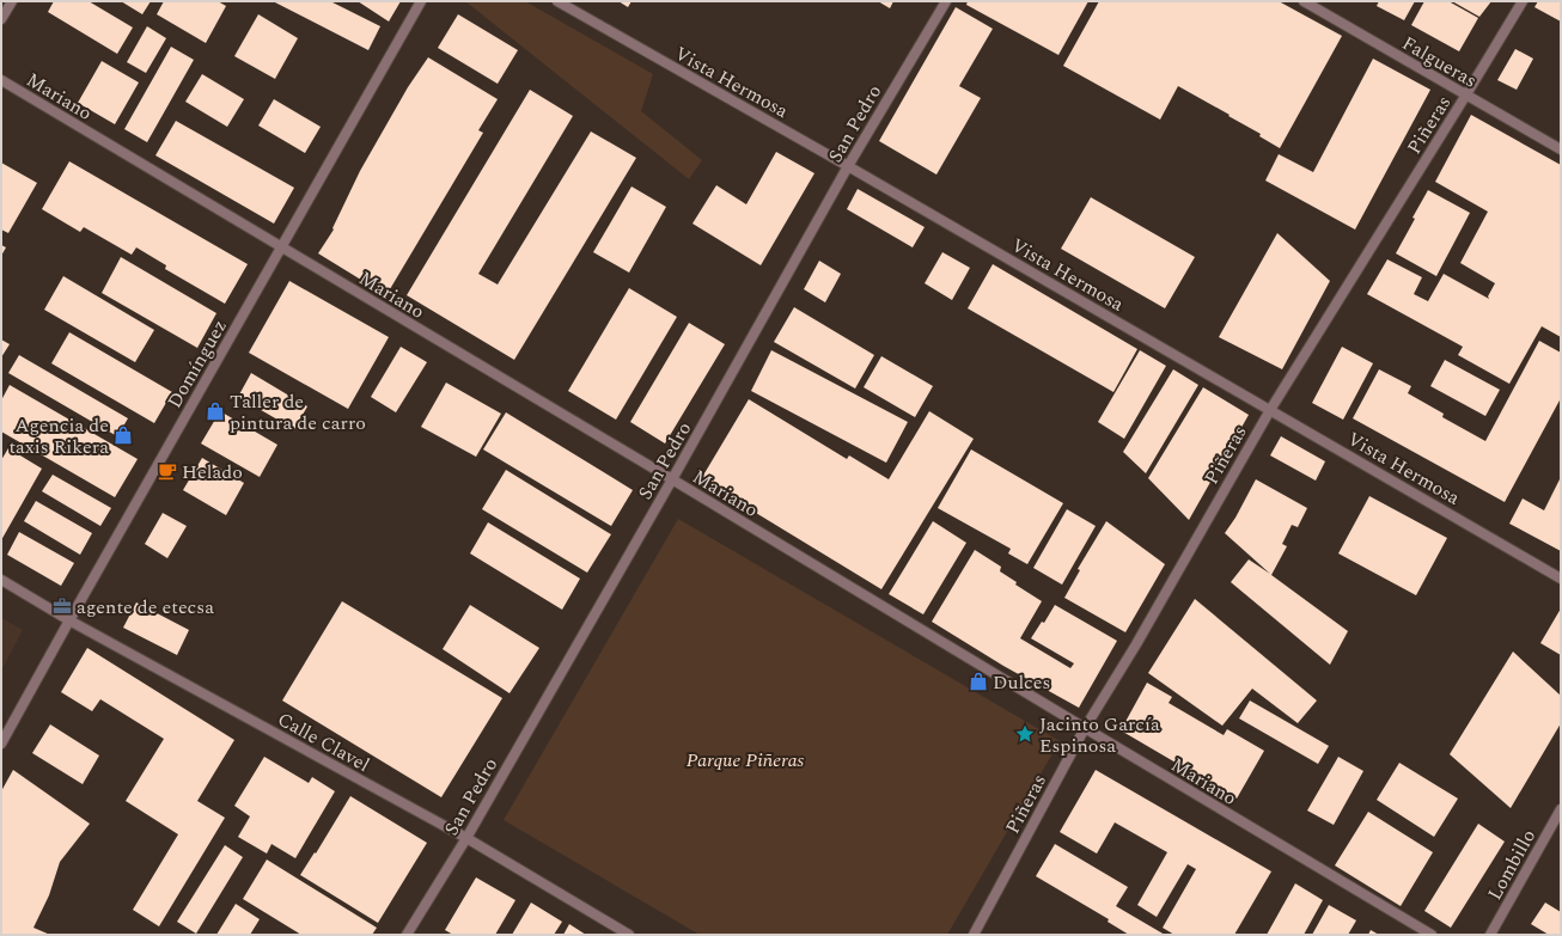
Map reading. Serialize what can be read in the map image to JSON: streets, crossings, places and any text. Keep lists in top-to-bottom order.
{
  "streets": {
    "street": [
      "Falgueras",
      "Vista Hermosa",
      "Mariano",
      "San Pedro",
      "Piñeras",
      "Domínguez",
      "Calle Clavel",
      "Lombillo"
    ]
  },
  "crossings": [
    ["Falgueras", "Piñeras"],
    ["Vista Hermosa", "San Pedro"],
    ["Vista Hermosa", "Piñeras"],
    ["Mariano", "San Pedro"],
    ["Mariano", "Piñeras"],
    ["Mariano", "Domínguez"],
    ["San Pedro", "Calle Clavel"],
    ["Domínguez", "Calle Clavel"]
  ],
  "parks": ["Parque Piñeras"],
  "places": {
    "shop": ["Taller de pintura de carro", "Agencia de taxis Rikera", "Dulces"],
    "cafe": ["Helado"],
    "office": ["agente de etecsa"],
    "place": ["Jacinto García Espinosa"]
  }
}
